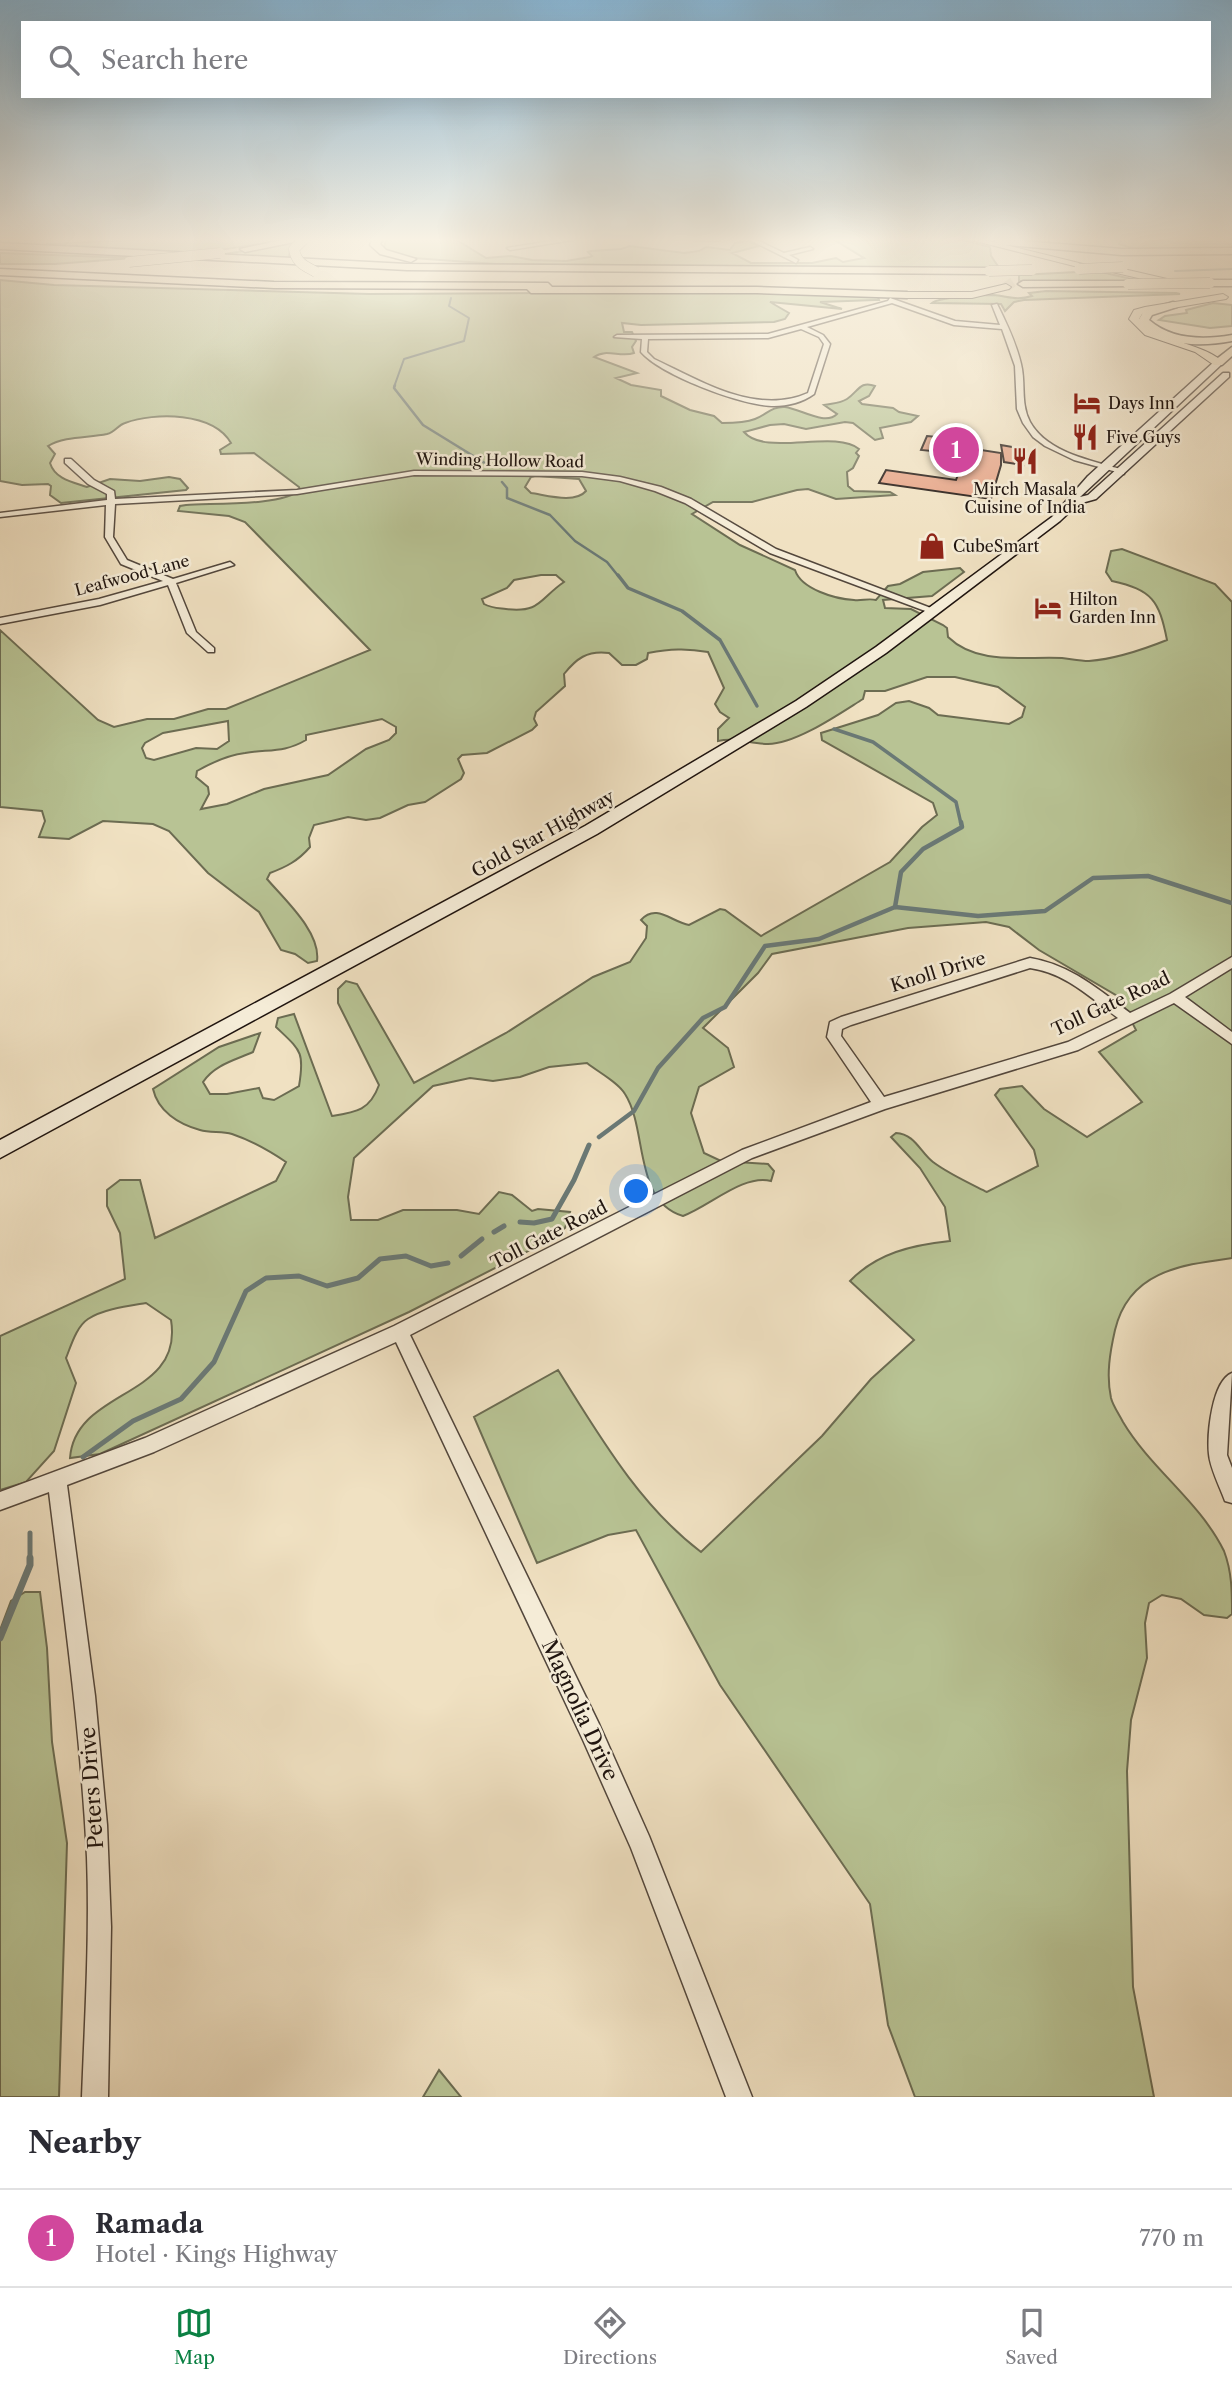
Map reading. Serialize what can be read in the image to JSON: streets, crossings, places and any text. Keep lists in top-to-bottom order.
{
  "streets": {
    "main road": ["Gold Star Highway"],
    "street": [
      "Winding Hollow Road",
      "Leafwood Lane",
      "Knoll Drive",
      "Toll Gate Road",
      "Magnolia Drive",
      "Peters Drive"
    ]
  },
  "crossings": [
    ["Winding Hollow Road", "Gold Star Highway"],
    ["Knoll Drive", "Toll Gate Road"],
    ["Toll Gate Road", "Magnolia Drive"],
    ["Toll Gate Road", "Peters Drive"]
  ],
  "places": {
    "hotel": ["Days Inn", "Hilton Garden Inn"],
    "restaurant": ["Five Guys", "Mirch Masala Cuisine of India"],
    "shop": ["CubeSmart"]
  },
  "page": {
    "search": "Search here",
    "pins": "1",
    "heading": "Nearby",
    "list": [
      {
        "mark": "1",
        "name": "Ramada",
        "note": "Hotel · Kings Highway",
        "value": "770 m"
      }
    ],
    "nav": ["Map", "Directions", "Saved"]
  }
}
